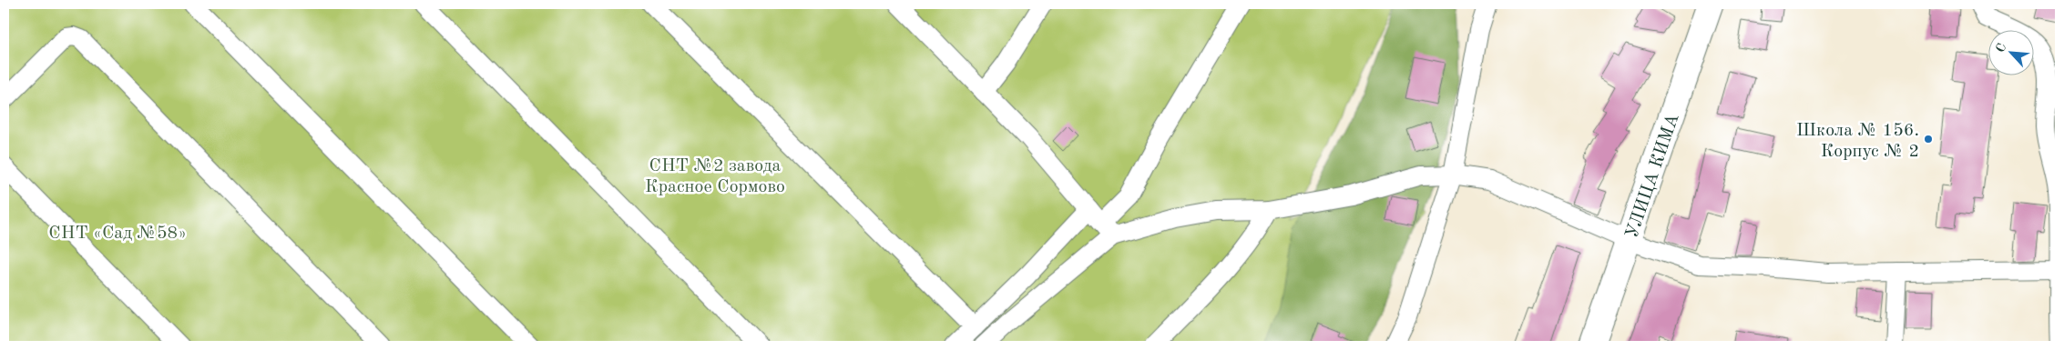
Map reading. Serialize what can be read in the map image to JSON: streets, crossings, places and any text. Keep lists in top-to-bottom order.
{
  "streets": {
    "main road": ["УЛИЦА КИМА"]
  },
  "parks": ["СНТ №2 завода Красное Сормово", "СНТ «Сад №58»"],
  "places": ["Школа № 156. Корпус № 2"],
  "north": "top left"
}
